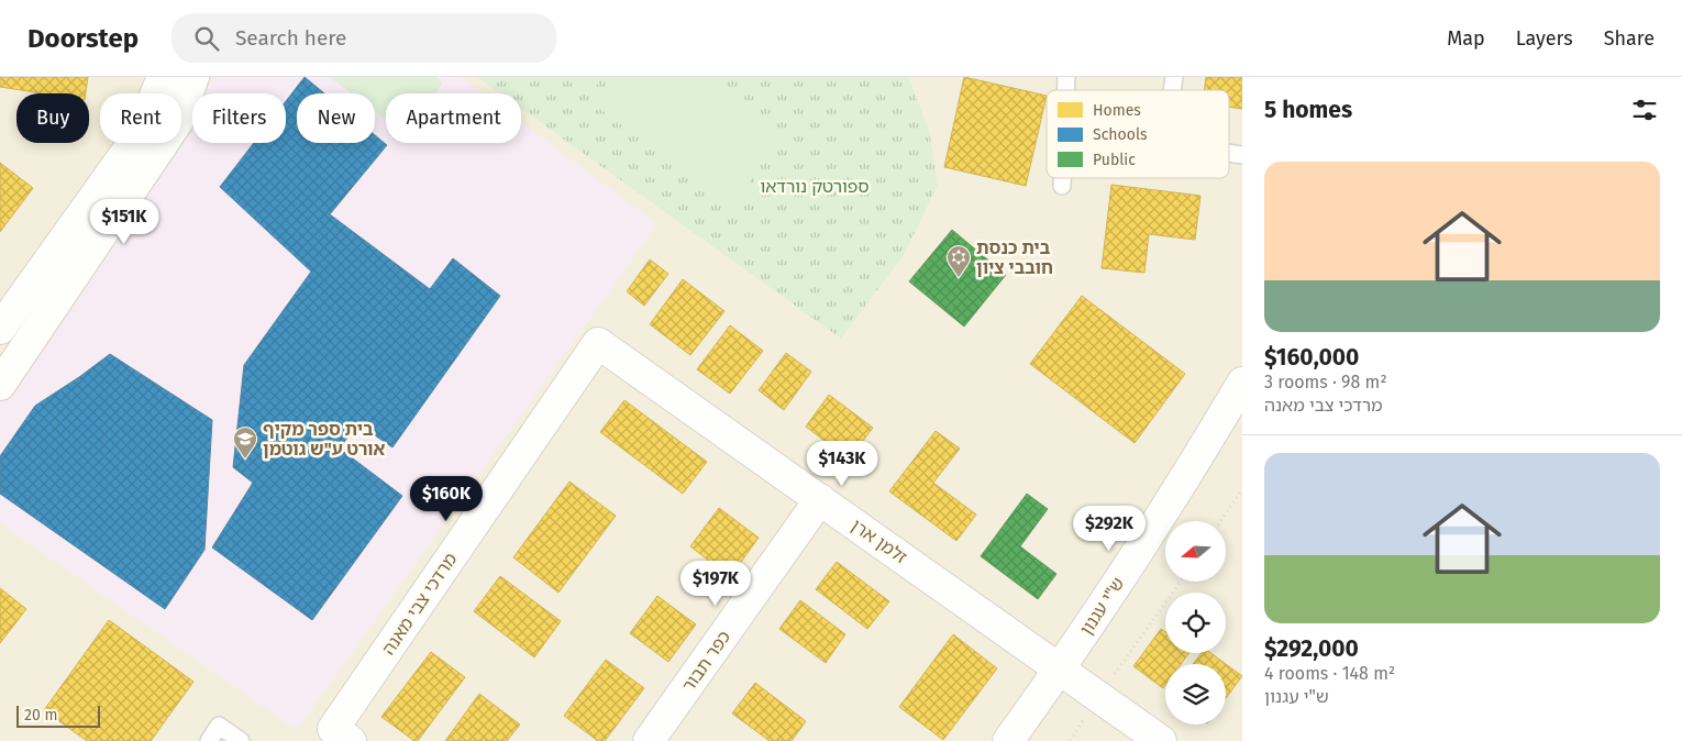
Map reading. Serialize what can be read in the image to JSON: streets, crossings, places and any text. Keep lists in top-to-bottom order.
{
  "streets": {
    "street": [
      "זלמן ארן",
      "מרדכי צבי מאנה",
      "ש\"י עגנון",
      "כפר תבור"
    ]
  },
  "crossings": [
    ["זלמן ארן", "מרדכי צבי מאנה"],
    ["זלמן ארן", "ש\"י עגנון"],
    ["זלמן ארן", "כפר תבור"]
  ],
  "parks": ["ספורטק נורדאו"],
  "places": {
    "synagogue": ["בית כנסת חובבי ציון"],
    "school or university": ["בית ספר מקיף אורט ע\"ש גוטמן"]
  },
  "legend": ["Homes", "Schools", "Public"],
  "scale_bar": "20 m",
  "north": "left",
  "page": {
    "header": "Doorstep",
    "search": "Search here",
    "nav": ["Map", "Layers", "Share"],
    "heading": "5 homes",
    "chip": [
      "Buy",
      "Rent",
      "Filters",
      "New",
      "Apartment"
    ],
    "list": [
      {
        "name": "$160,000",
        "note": "3 rooms · 98 m² · מרדכי צבי מאנה"
      },
      {
        "name": "$292,000",
        "note": "4 rooms · 148 m² · ש\"י עגנון"
      }
    ],
    "price": [
      "$151K",
      "$143K",
      "$160K",
      "$292K",
      "$197K"
    ],
    "scale": "20 m"
  }
}
